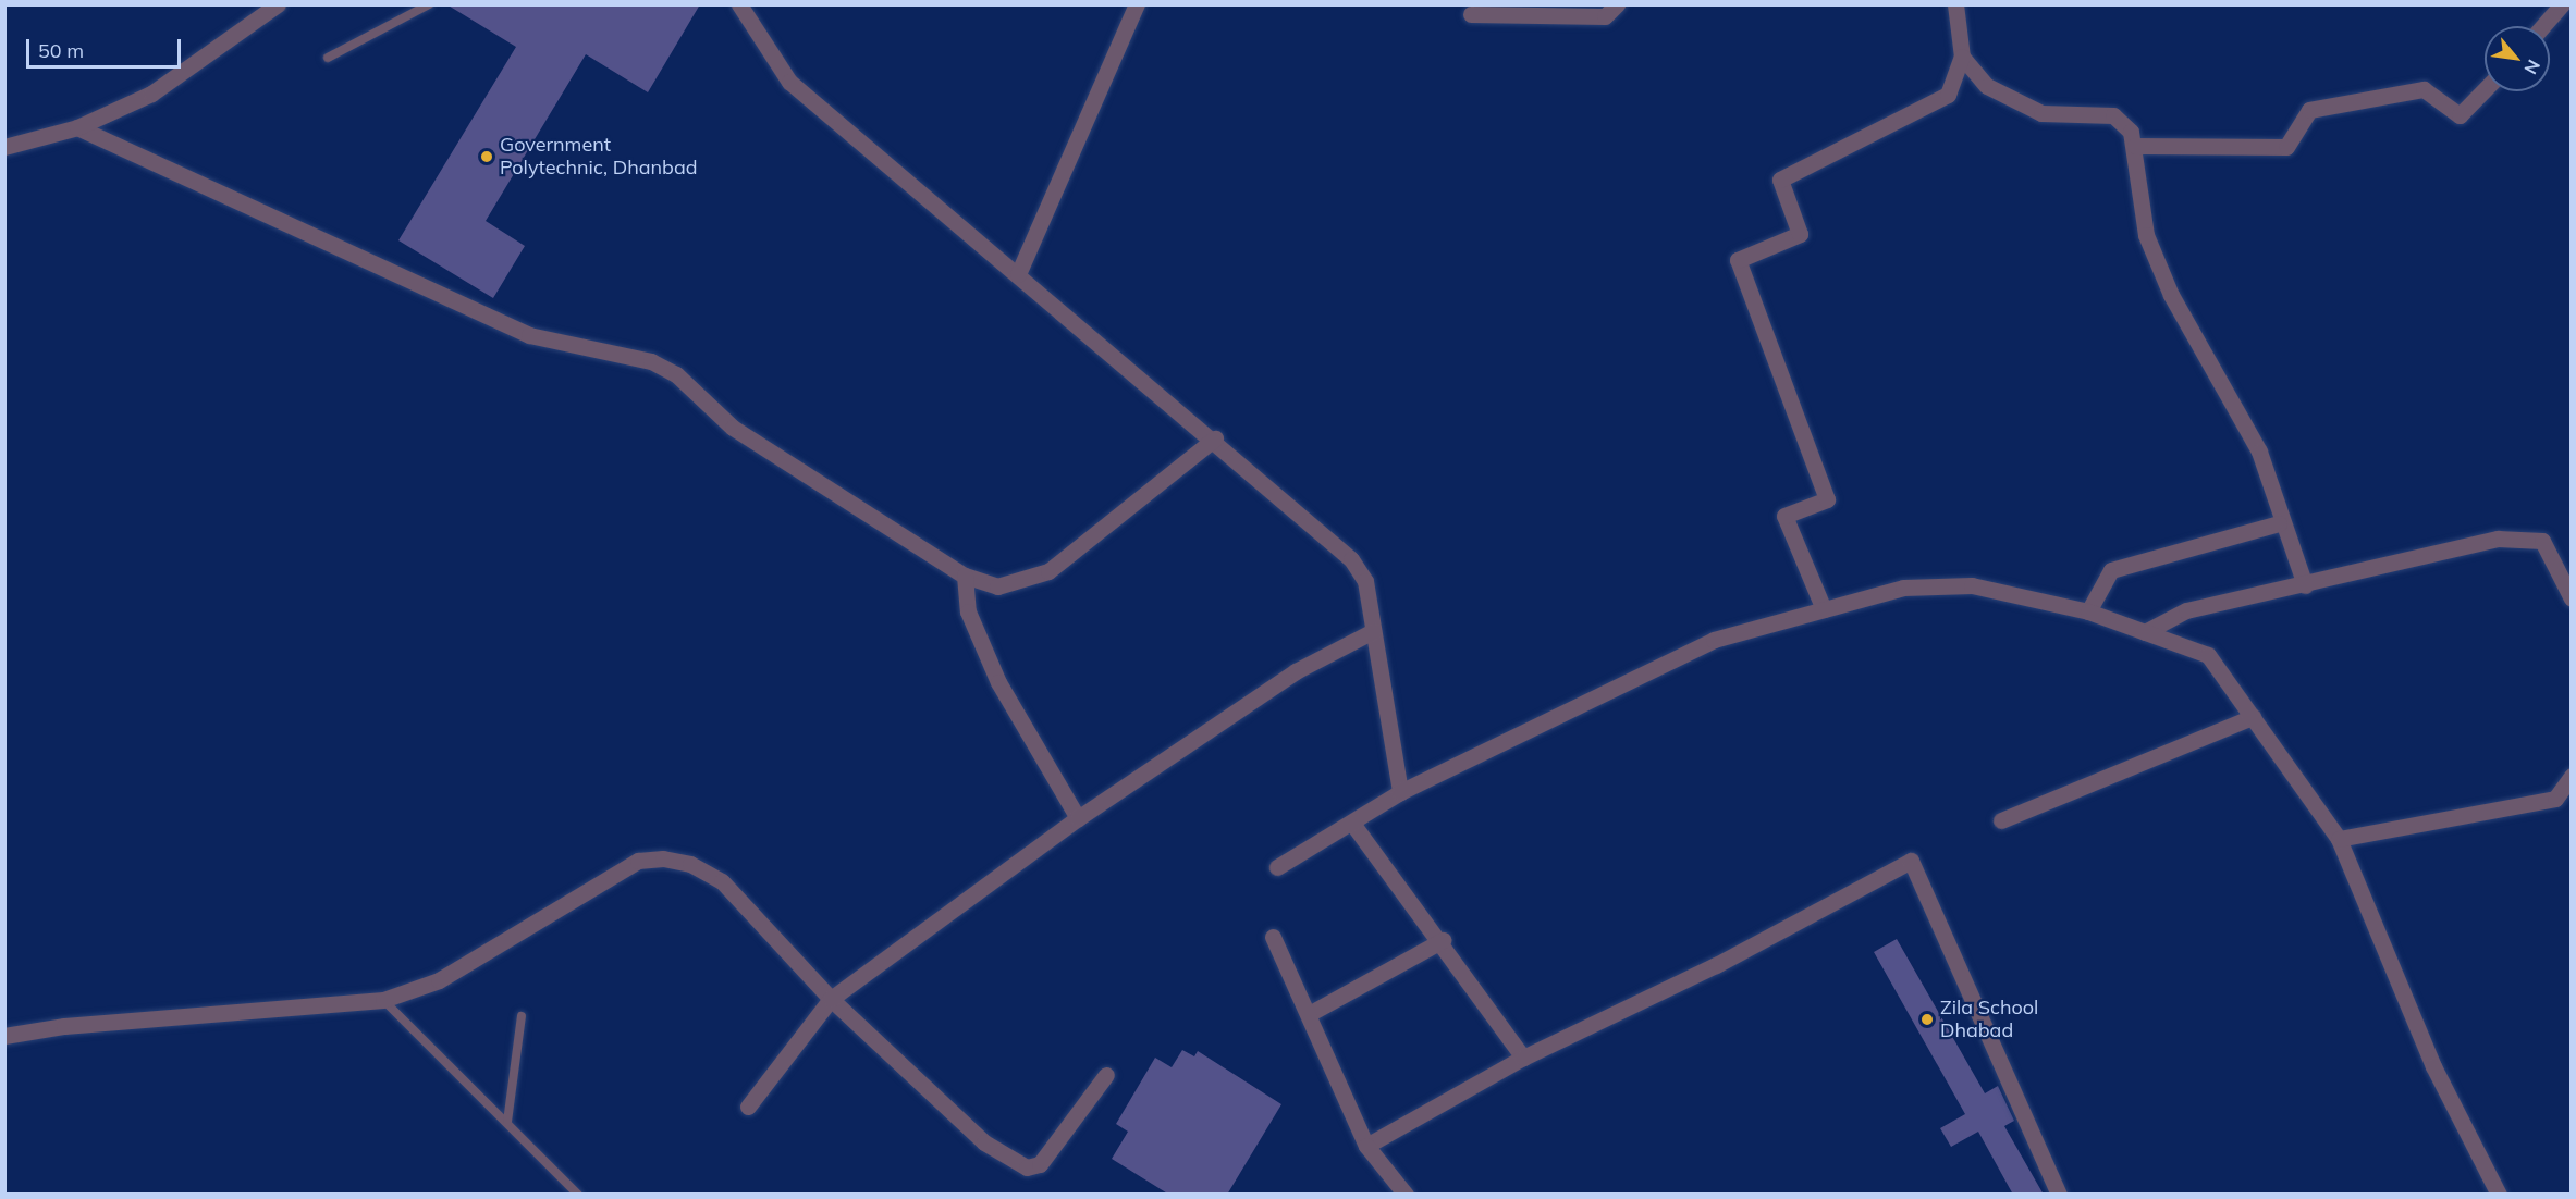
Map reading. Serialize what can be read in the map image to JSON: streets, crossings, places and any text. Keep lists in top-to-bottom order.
{
  "places": ["Government Polytechnic, Dhanbad", "Zila School Dhabad"],
  "scale_bar": "50 m",
  "north": "bottom right"
}
